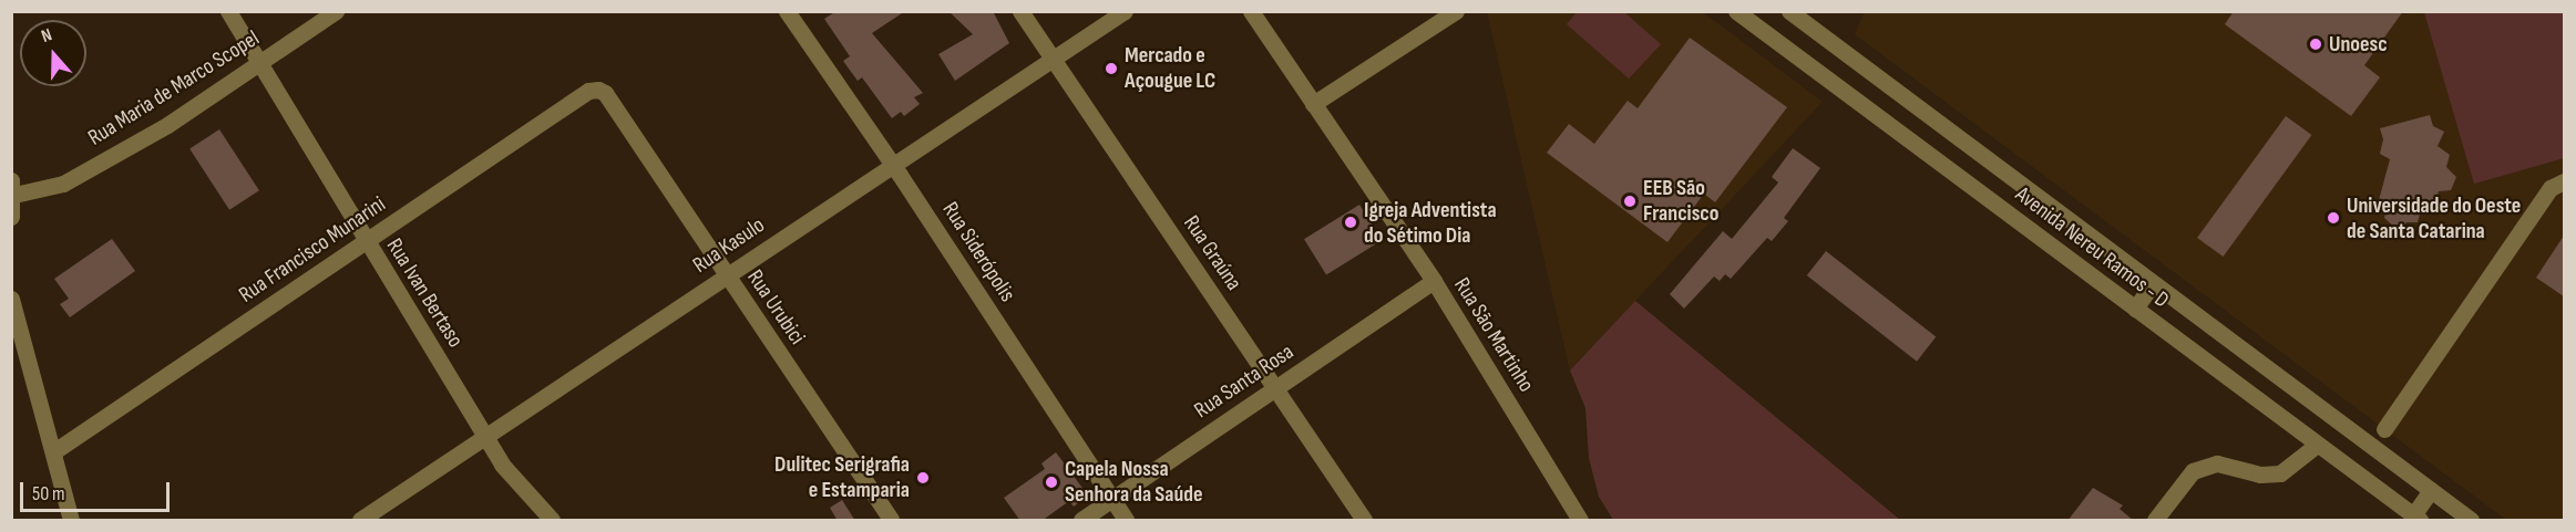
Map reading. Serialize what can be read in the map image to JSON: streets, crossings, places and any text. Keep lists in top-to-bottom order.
{
  "streets": {
    "street": [
      "Rua Maria de Marco Scopel",
      "Rua Kasulo",
      "Avenida Nereu Ramos - D",
      "Rua Francisco Munarini",
      "Rua Siderópolis",
      "Rua Graúna",
      "Rua Ivan Bertaso",
      "Rua Urubici",
      "Rua São Martinho",
      "Rua Santa Rosa"
    ]
  },
  "crossings": [
    ["Rua Maria de Marco Scopel", "Rua Ivan Bertaso"],
    ["Rua Kasulo", "Rua Siderópolis"],
    ["Rua Kasulo", "Rua Graúna"],
    ["Rua Kasulo", "Rua Ivan Bertaso"],
    ["Rua Kasulo", "Rua Urubici"],
    ["Rua Francisco Munarini", "Rua Ivan Bertaso"],
    ["Rua Francisco Munarini", "Rua Urubici"],
    ["Rua Siderópolis", "Rua Santa Rosa"],
    ["Rua Graúna", "Rua Santa Rosa"],
    ["Rua São Martinho", "Rua Santa Rosa"]
  ],
  "places": [
    "Unoesc",
    "Mercado e Açougue LC",
    "EEB São Francisco",
    "Universidade do Oeste de Santa Catarina",
    "Igreja Adventista do Sétimo Dia",
    "Dulitec Serigrafia e Estamparia",
    "Capela Nossa Senhora da Saúde"
  ],
  "scale_bar": "50 m",
  "north": "top"
}
